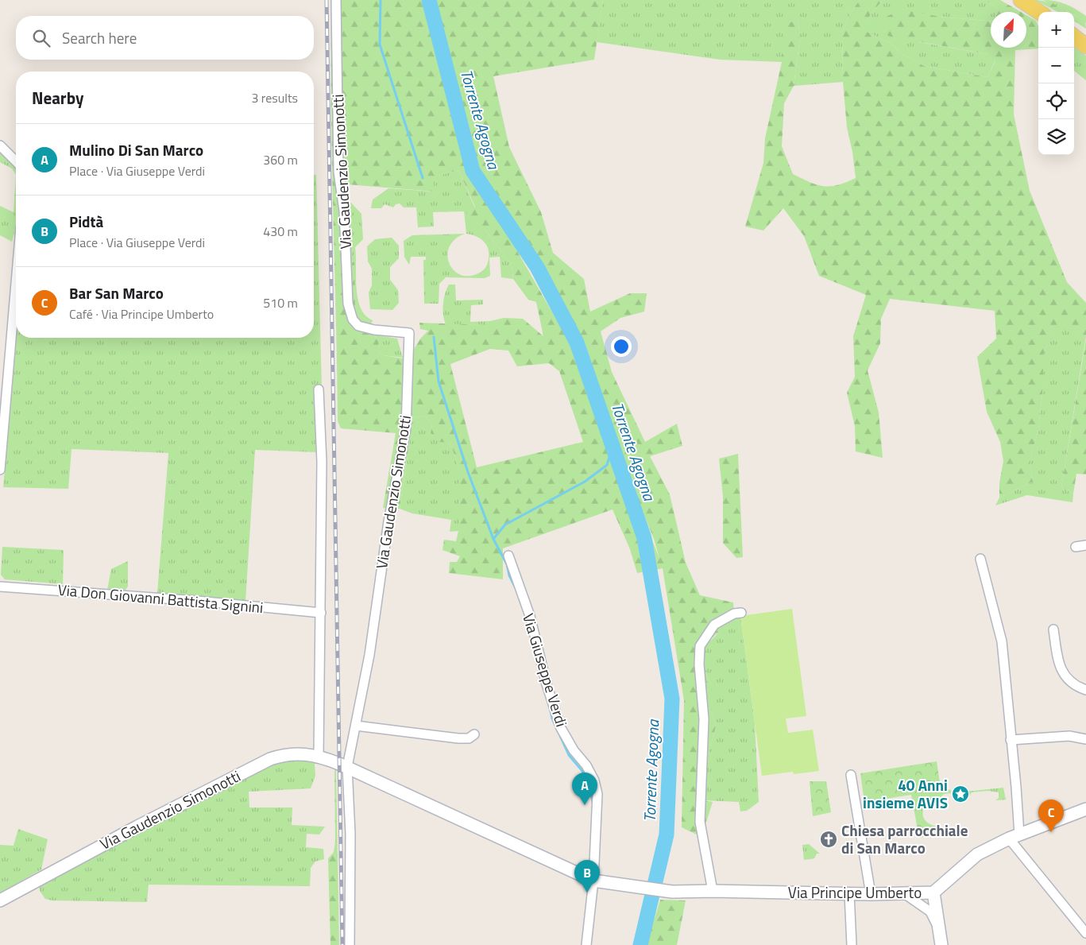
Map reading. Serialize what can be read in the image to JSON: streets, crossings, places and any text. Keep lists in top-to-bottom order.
{
  "streets": {
    "street": [
      "Via Gaudenzio Simonotti",
      "Via Don Giovanni Battista Signini",
      "Via Giuseppe Verdi",
      "Via Principe Umberto"
    ]
  },
  "crossings": [
    ["Via Gaudenzio Simonotti", "Via Giuseppe Verdi"],
    ["Via Gaudenzio Simonotti", "Via Principe Umberto"]
  ],
  "water": ["Torrente Agogna"],
  "places": {
    "place": ["40 Anni insieme AVIS"],
    "church": ["Chiesa parrocchiale di San Marco"]
  },
  "north": "top right",
  "page": {
    "map_buttons": ["+", "−"],
    "search": "Search here",
    "heading": ["Nearby", "3 results"],
    "list": [
      {
        "mark": "A",
        "name": "Mulino Di San Marco",
        "note": "Place · Via Giuseppe Verdi",
        "value": "360 m"
      },
      {
        "mark": "B",
        "name": "Pidtà",
        "note": "Place · Via Giuseppe Verdi",
        "value": "430 m"
      },
      {
        "mark": "C",
        "name": "Bar San Marco",
        "note": "Café · Via Principe Umberto",
        "value": "510 m"
      }
    ],
    "pins": ["A", "C", "B"]
  }
}
